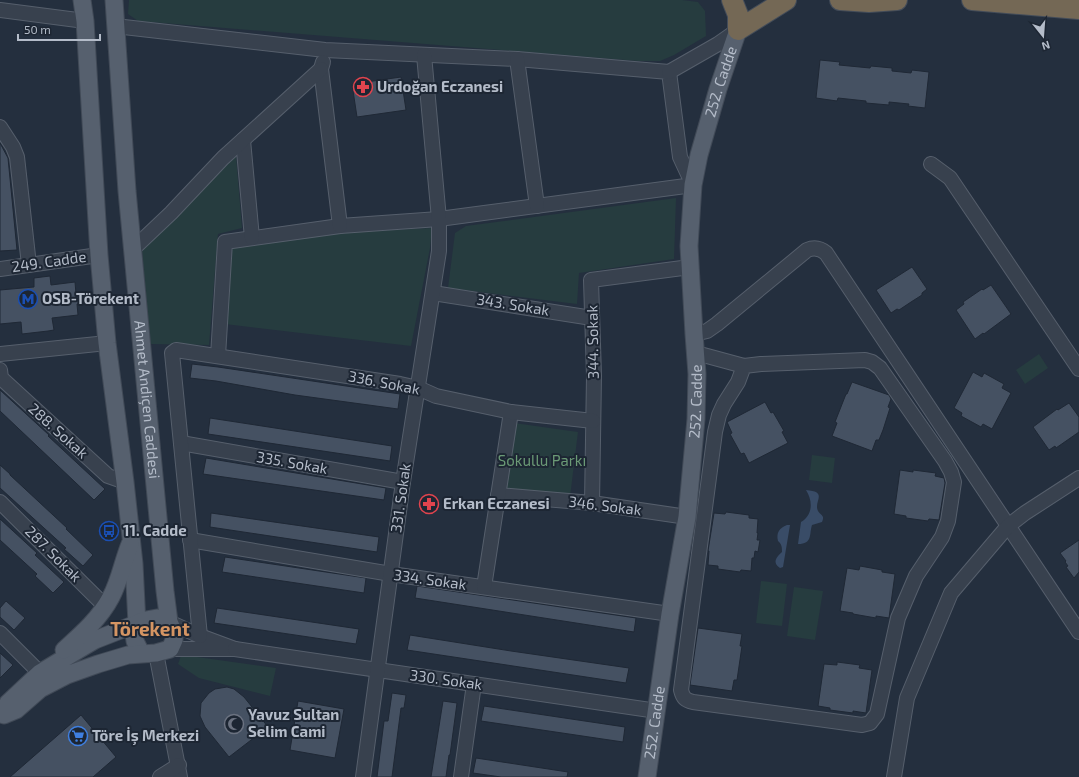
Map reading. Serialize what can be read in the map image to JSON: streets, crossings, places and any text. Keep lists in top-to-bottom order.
{
  "streets": {
    "main road": ["252. Cadde", "Ahmet Andiçen Caddesi"],
    "street": [
      "249. Cadde",
      "343. Sokak",
      "344. Sokak",
      "336. Sokak",
      "288. Sokak",
      "335. Sokak",
      "331. Sokak",
      "346. Sokak",
      "287. Sokak",
      "334. Sokak",
      "330. Sokak"
    ]
  },
  "crossings": [
    ["252. Cadde", "344. Sokak"],
    ["252. Cadde", "346. Sokak"],
    ["252. Cadde", "334. Sokak"],
    ["252. Cadde", "330. Sokak"],
    ["249. Cadde", "Ahmet Andiçen Caddesi"],
    ["343. Sokak", "344. Sokak"],
    ["343. Sokak", "331. Sokak"],
    ["344. Sokak", "336. Sokak"],
    ["344. Sokak", "346. Sokak"],
    ["336. Sokak", "335. Sokak"],
    ["336. Sokak", "331. Sokak"],
    ["Ahmet Andiçen Caddesi", "288. Sokak"],
    ["Ahmet Andiçen Caddesi", "330. Sokak"],
    ["335. Sokak", "331. Sokak"],
    ["331. Sokak", "334. Sokak"],
    ["331. Sokak", "330. Sokak"]
  ],
  "districts": ["Törekent"],
  "parks": ["Sokullu Parkı"],
  "places": {
    "pharmacy": ["Urdoğan Eczanesi", "Erkan Eczanesi"],
    "metro station": ["OSB-Törekent"],
    "bus stop": ["11. Cadde"],
    "mosque": ["Yavuz Sultan Selim Cami"],
    "supermarket": ["Töre İş Merkezi"]
  },
  "scale_bar": "50 m",
  "north": "bottom"
}
